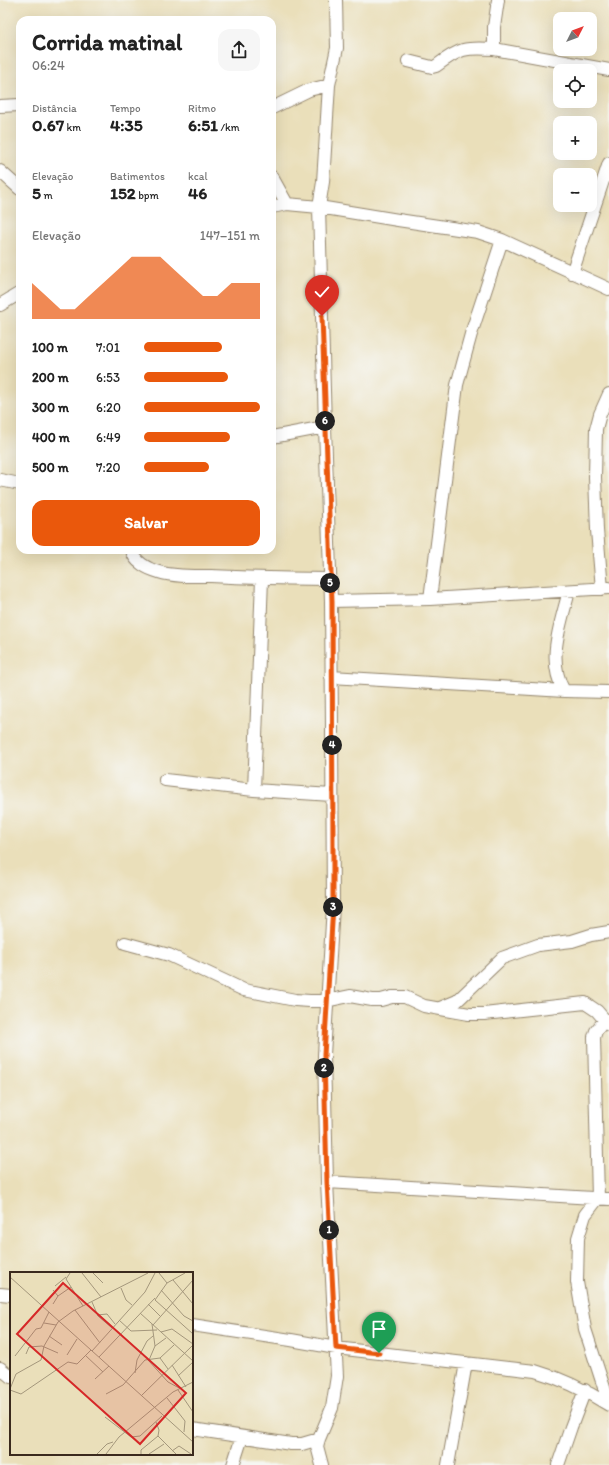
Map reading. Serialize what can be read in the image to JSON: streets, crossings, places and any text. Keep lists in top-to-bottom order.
{
  "north": "top right",
  "page": {
    "map_buttons": ["+", "−"],
    "heading": ["Corrida matinal", "06:24"],
    "stats": [
      ["Distância", "0.67 km"],
      ["Tempo", "4:35"],
      ["Ritmo", "6:51 /km"],
      ["Elevação", "5 m"],
      ["Batimentos", "152 bpm"],
      ["kcal", "46"]
    ],
    "chart": ["Elevação", "147–151 m"],
    "list": [
      {
        "name": "100 m",
        "note": "7:01"
      },
      {
        "name": "200 m",
        "note": "6:53"
      },
      {
        "name": "300 m",
        "note": "6:20"
      },
      {
        "name": "400 m",
        "note": "6:49"
      },
      {
        "name": "500 m",
        "note": "7:20"
      }
    ],
    "pins": [
      "6",
      "5",
      "4",
      "3",
      "2",
      "1"
    ],
    "buttons": "Salvar"
  }
}
